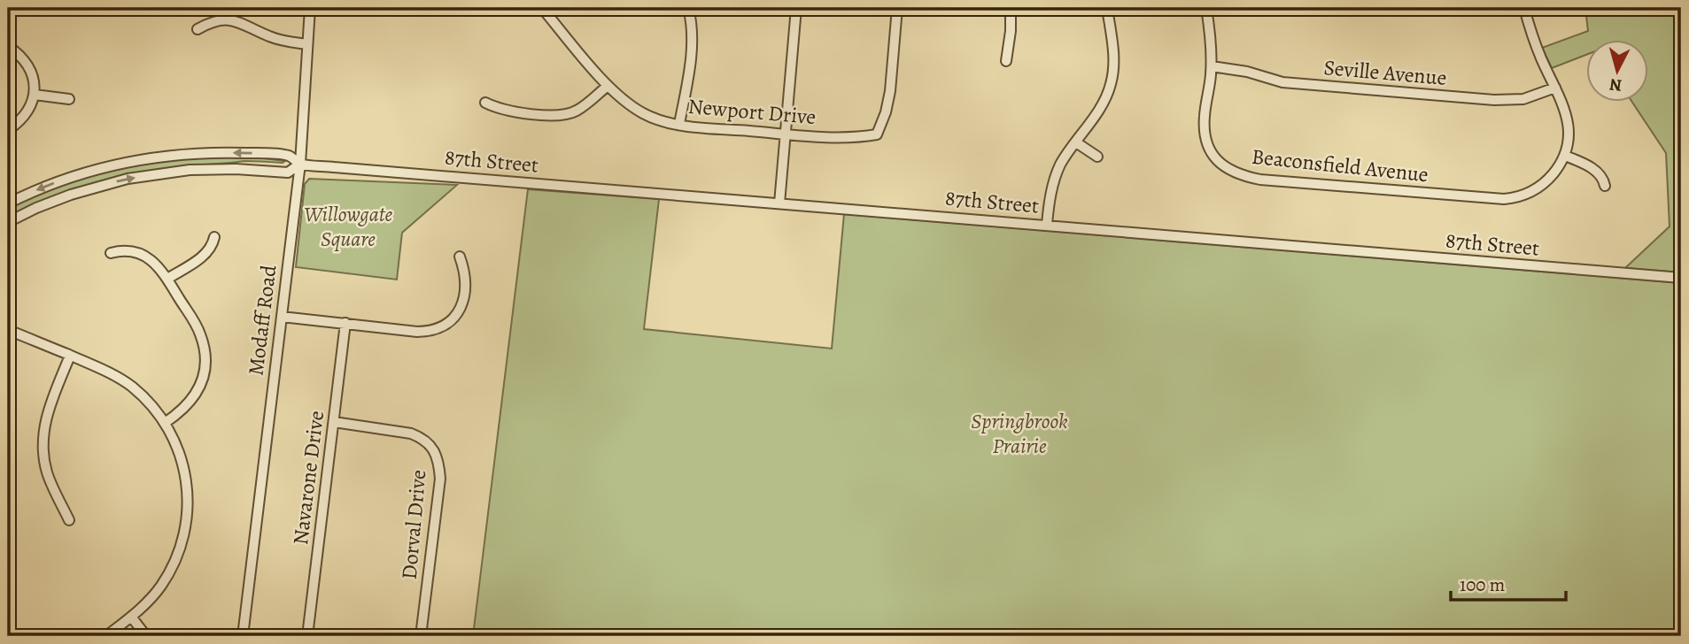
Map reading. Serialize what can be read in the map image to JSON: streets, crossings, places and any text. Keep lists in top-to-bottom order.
{
  "streets": {
    "street": [
      "Seville Avenue",
      "Newport Drive",
      "87th Street",
      "Beaconsfield Avenue",
      "Modaff Road",
      "Navarone Drive",
      "Dorval Drive"
    ]
  },
  "crossings": [
    ["Seville Avenue", "Beaconsfield Avenue"],
    ["87th Street", "Modaff Road"],
    ["Navarone Drive", "Dorval Drive"]
  ],
  "parks": ["Willowgate Square", "Springbrook Prairie"],
  "scale_bar": "100 m",
  "north": "bottom"
}
